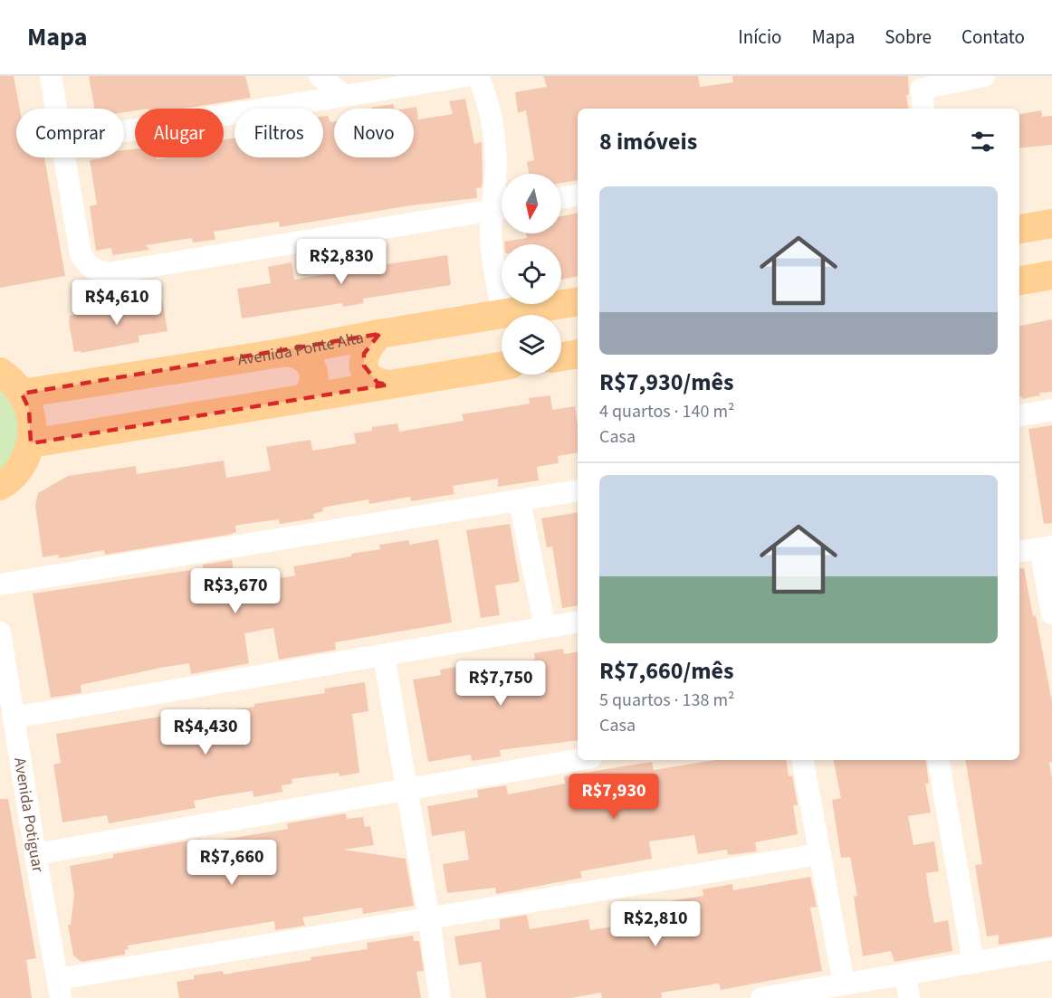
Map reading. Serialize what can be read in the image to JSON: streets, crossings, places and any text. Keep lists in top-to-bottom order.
{
  "streets": {
    "main road": ["Avenida Ponte Alta"],
    "street": ["Avenida Potiguar"]
  },
  "north": "bottom",
  "page": {
    "header": "Mapa",
    "nav": [
      "Início",
      "Mapa",
      "Sobre",
      "Contato"
    ],
    "chip": [
      "Comprar",
      "Alugar",
      "Filtros",
      "Novo"
    ],
    "heading": "8 imóveis",
    "list": [
      {
        "name": "R$7,930/mês",
        "note": "4 quartos · 140 m² · Casa"
      },
      {
        "name": "R$7,660/mês",
        "note": "5 quartos · 138 m² · Casa"
      }
    ],
    "price": [
      "R$2,830",
      "R$4,610",
      "R$3,670",
      "R$7,750",
      "R$4,430",
      "R$7,930",
      "R$7,660",
      "R$2,810"
    ]
  }
}
